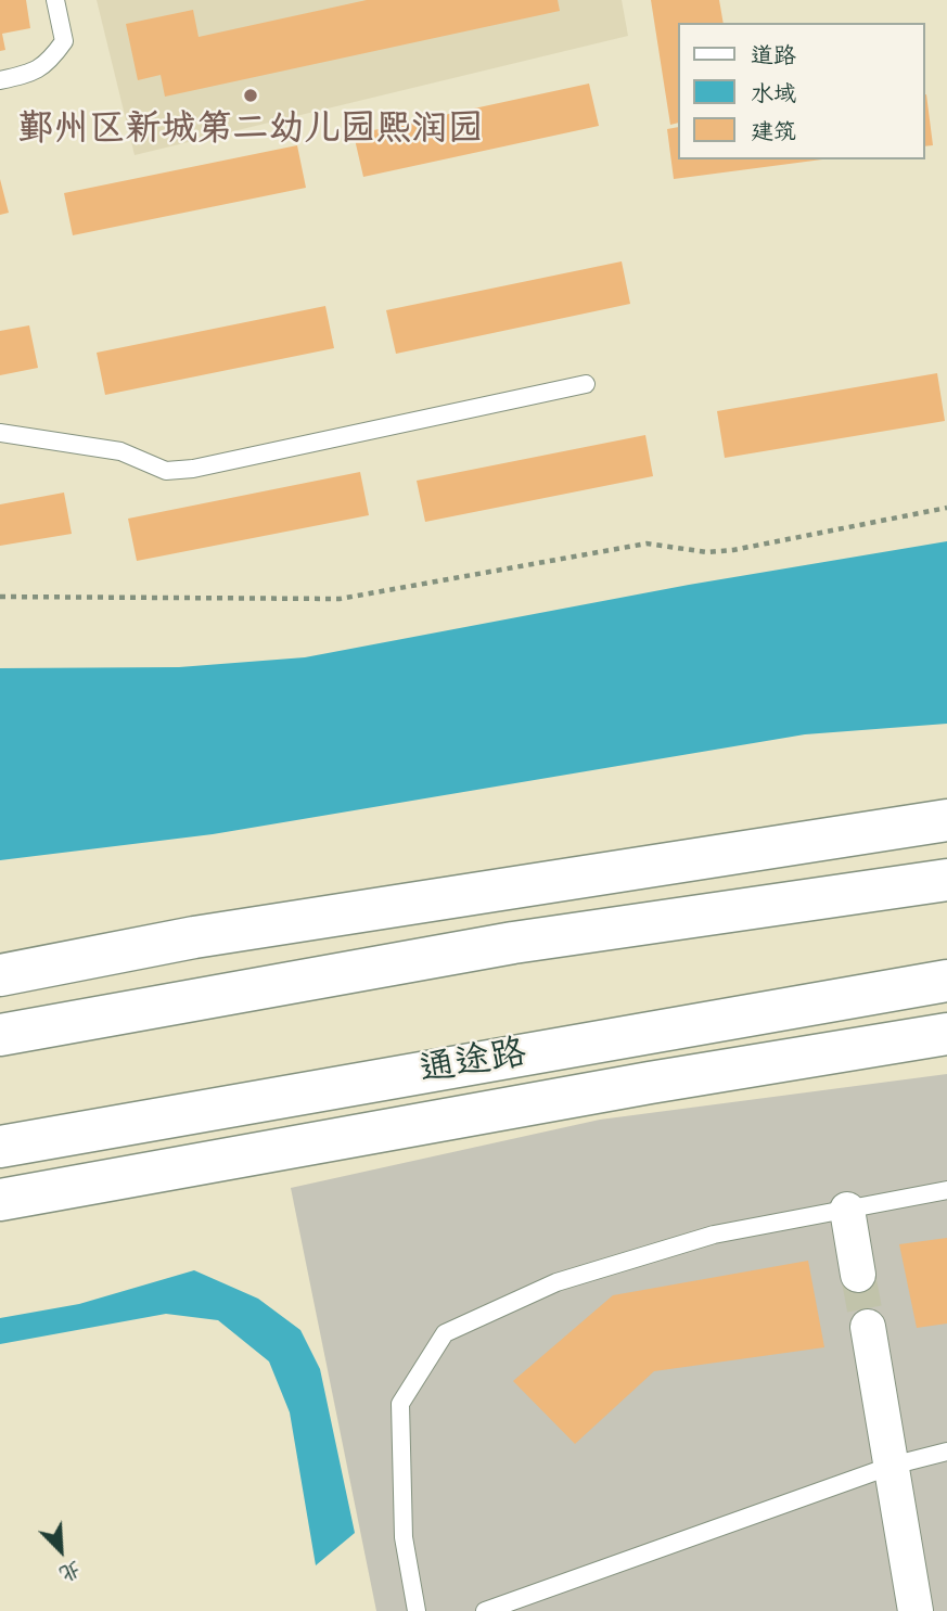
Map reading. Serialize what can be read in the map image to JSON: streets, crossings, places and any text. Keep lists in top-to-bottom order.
{
  "streets": {
    "main road": ["通途路"]
  },
  "places": ["鄞州区新城第二幼儿园熙润园"],
  "legend": ["道路", "水域", "建筑"],
  "north": "bottom right"
}
